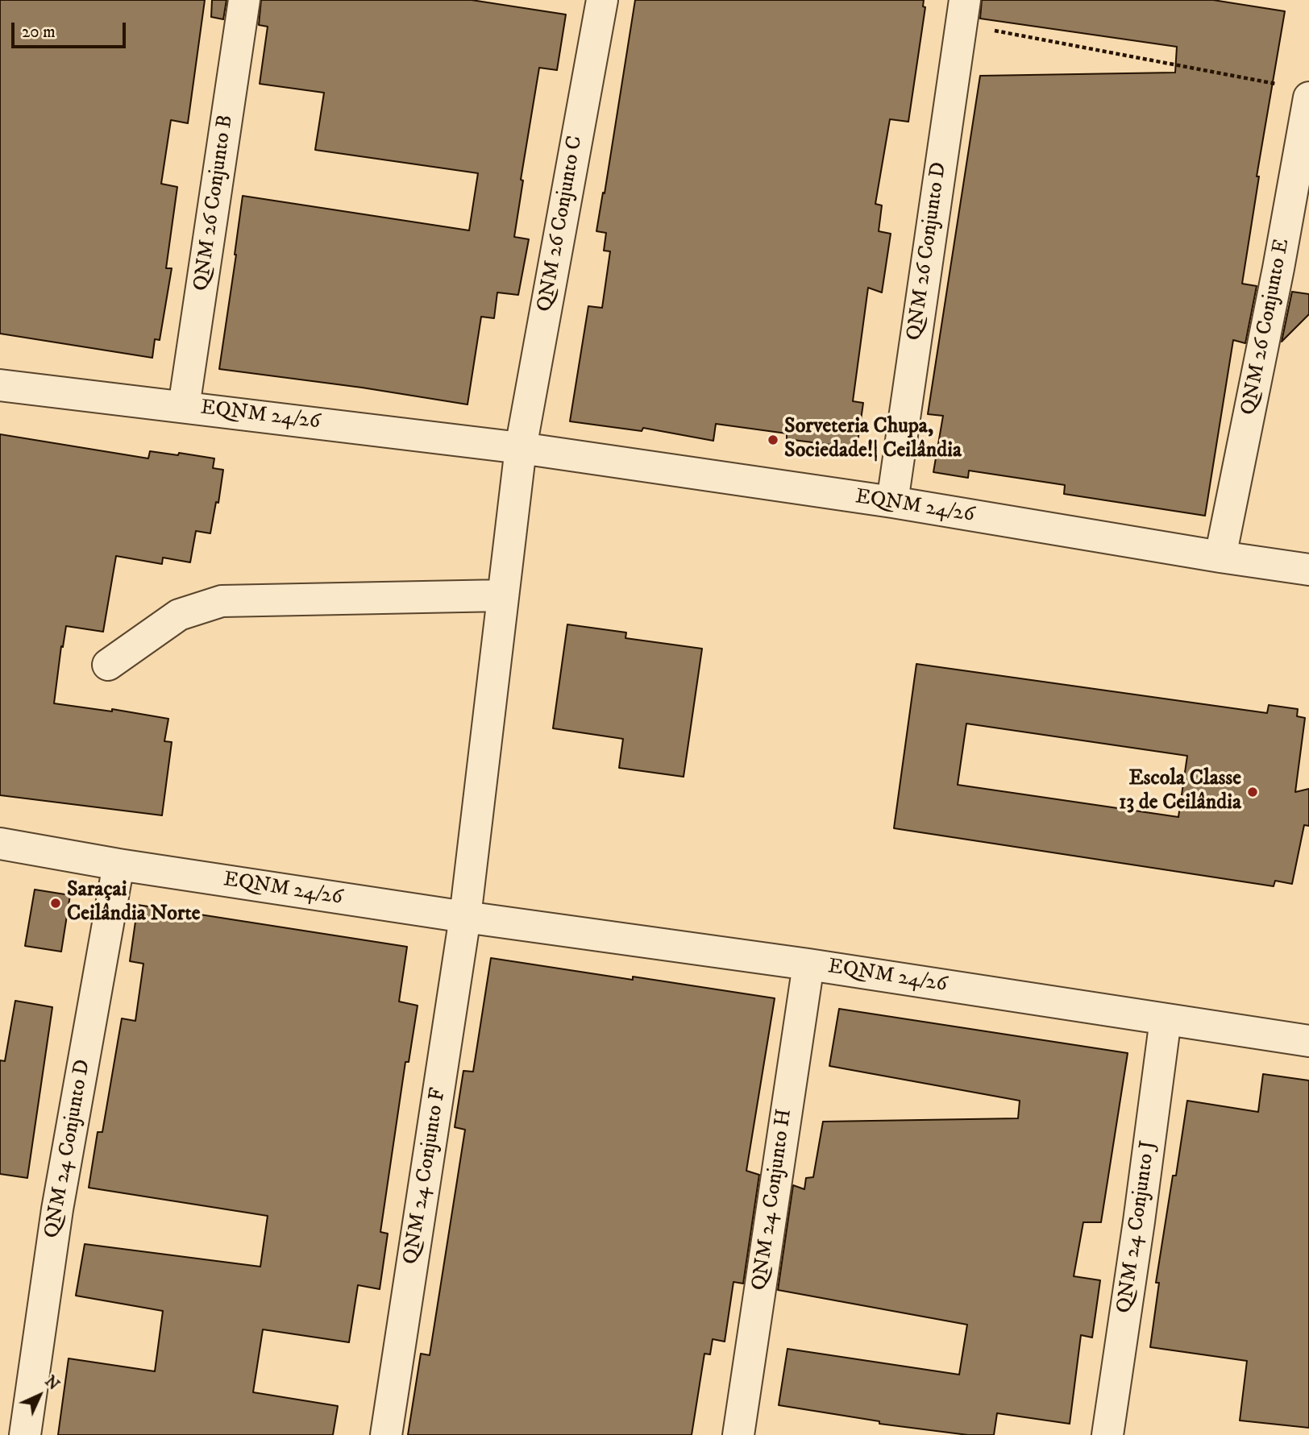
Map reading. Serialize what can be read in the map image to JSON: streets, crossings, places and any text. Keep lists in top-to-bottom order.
{
  "streets": {
    "street": [
      "QNM 26 Conjunto B",
      "QNM 26 Conjunto C",
      "QNM 26 Conjunto D",
      "QNM 26 Conjunto E",
      "EQNM 24/26",
      "QNM 24 Conjunto D",
      "QNM 24 Conjunto F",
      "QNM 24 Conjunto H",
      "QNM 24 Conjunto J"
    ]
  },
  "crossings": [
    ["QNM 26 Conjunto B", "EQNM 24/26"],
    ["QNM 26 Conjunto C", "EQNM 24/26"],
    ["QNM 26 Conjunto D", "EQNM 24/26"],
    ["QNM 26 Conjunto E", "EQNM 24/26"],
    ["EQNM 24/26", "QNM 24 Conjunto D"],
    ["EQNM 24/26", "QNM 24 Conjunto F"],
    ["EQNM 24/26", "QNM 24 Conjunto H"],
    ["EQNM 24/26", "QNM 24 Conjunto J"]
  ],
  "places": ["Sorveteria Chupa, Sociedade!| Ceilândia", "Escola Classe 13 de Ceilândia", "Saraçai Ceilândia Norte"],
  "scale_bar": "20 m",
  "north": "top right"
}
